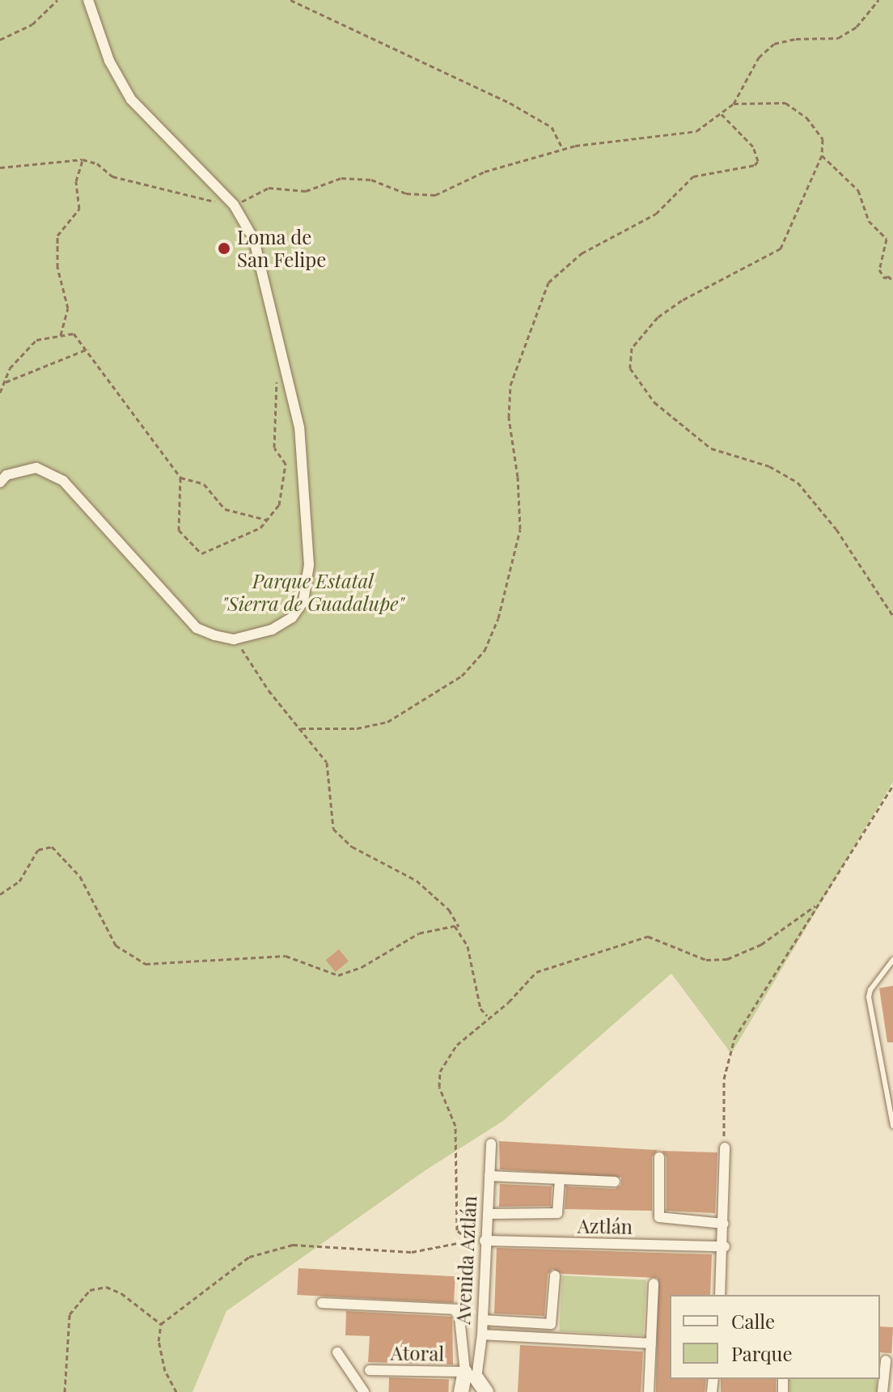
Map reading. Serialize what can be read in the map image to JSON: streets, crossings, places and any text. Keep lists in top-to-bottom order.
{
  "streets": {
    "street": ["Aztlán", "Avenida Aztlán", "Atoral"]
  },
  "crossings": [
    ["Aztlán", "Avenida Aztlán"],
    ["Avenida Aztlán", "Atoral"]
  ],
  "parks": ["Parque Estatal \"Sierra de Guadalupe\""],
  "places": ["Loma de San Felipe"],
  "legend": ["Calle", "Parque"]
}
